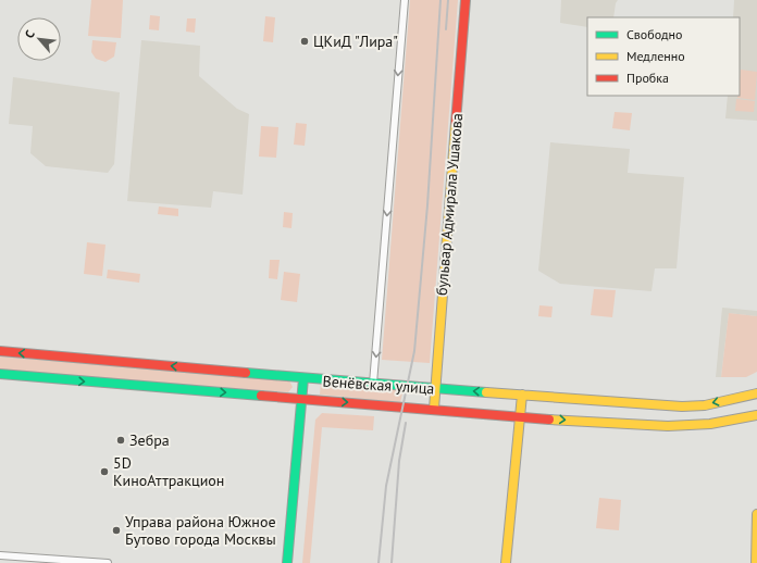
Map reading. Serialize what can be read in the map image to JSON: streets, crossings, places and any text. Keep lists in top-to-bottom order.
{
  "streets": {
    "main road": ["бульвар Адмирала Ушакова", "Венёвская улица"]
  },
  "crossings": [
    ["бульвар Адмирала Ушакова", "Венёвская улица"]
  ],
  "places": [
    "ЦКиД \"Лира\"",
    "Зебра",
    "5D КиноАттракцион",
    "Управа района Южное Бутово города Москвы"
  ],
  "legend": ["Свободно", "Медленно", "Пробка"],
  "north": "top left"
}
